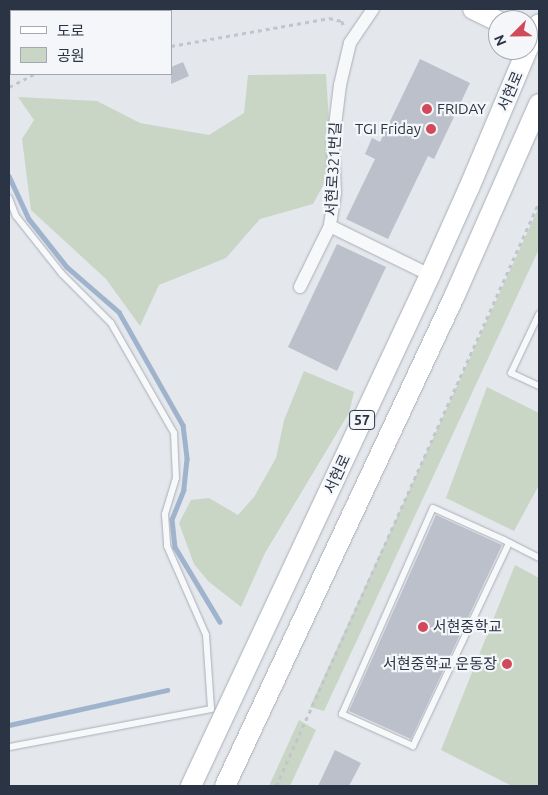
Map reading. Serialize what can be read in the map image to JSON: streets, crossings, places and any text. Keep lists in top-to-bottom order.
{
  "streets": {
    "main road": ["서현로", "57"],
    "street": ["서현로321번길"]
  },
  "crossings": [
    ["서현로", "서현로321번길"]
  ],
  "places": [
    "FRIDAY",
    "TGI Friday",
    "서현중학교",
    "서현중학교 운동장"
  ],
  "legend": ["도로", "공원"],
  "north": "bottom left"
}
